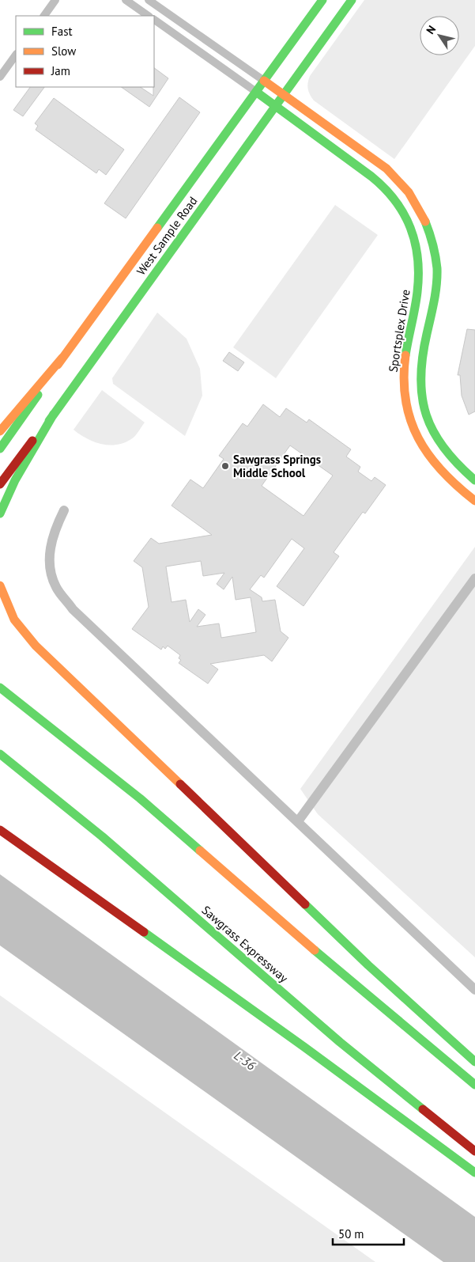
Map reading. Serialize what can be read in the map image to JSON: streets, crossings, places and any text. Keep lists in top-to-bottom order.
{
  "streets": {
    "main road": ["West Sample Road", "Sportsplex Drive", "Sawgrass Expressway"]
  },
  "crossings": [
    ["West Sample Road", "Sportsplex Drive"]
  ],
  "water": ["L-36"],
  "places": ["Sawgrass Springs Middle School"],
  "legend": ["Fast", "Slow", "Jam"],
  "scale_bar": "50 m",
  "north": "top left"
}
